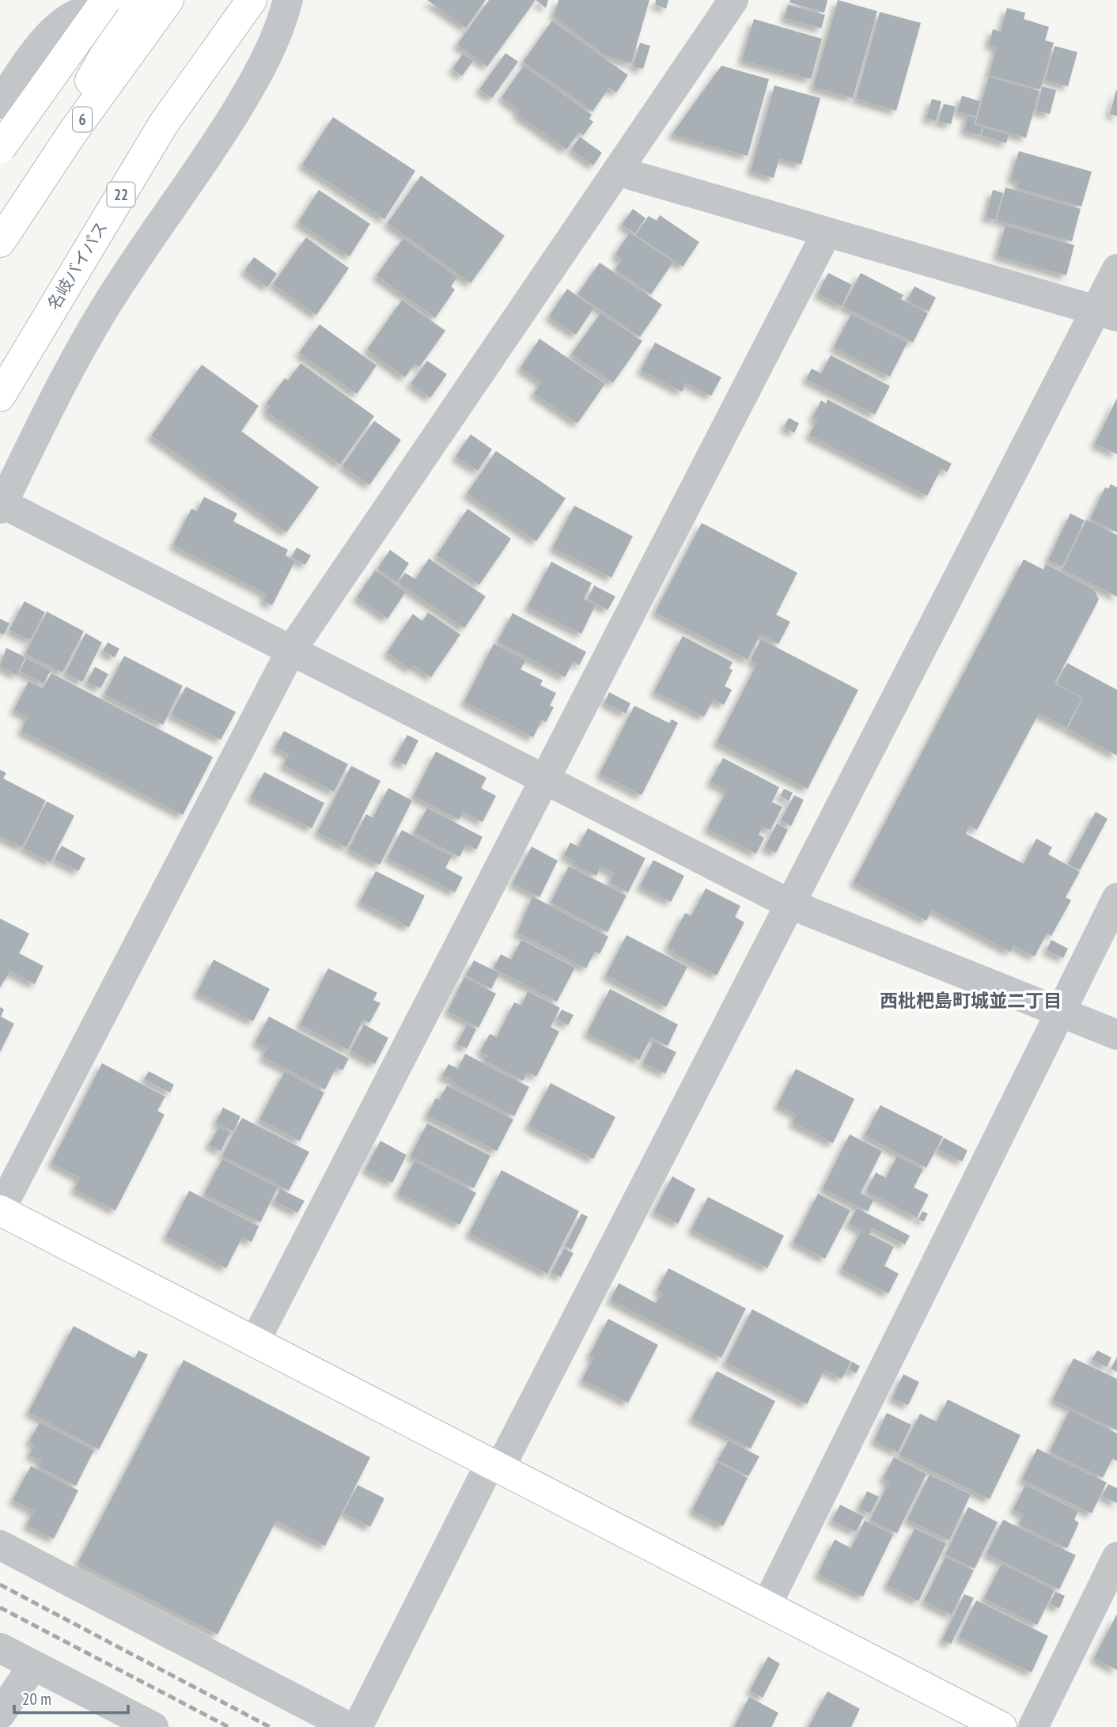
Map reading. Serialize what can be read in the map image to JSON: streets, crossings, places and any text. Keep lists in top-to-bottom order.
{
  "streets": {
    "main road": ["6", "22", "名岐バイパス"]
  },
  "districts": ["西枇杷島町城並二丁目"],
  "scale_bar": "20 m"
}
